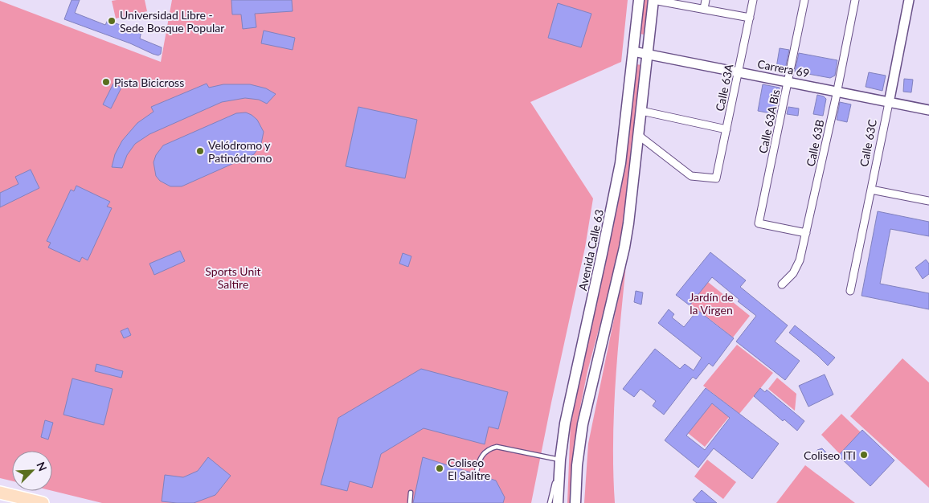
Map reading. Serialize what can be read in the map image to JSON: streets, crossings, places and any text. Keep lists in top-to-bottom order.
{
  "streets": {
    "main road": ["Avenida Calle 63"],
    "street": [
      "Carrera 69",
      "Calle 63A",
      "Calle 63A Bis",
      "Calle 63B",
      "Calle 63C"
    ]
  },
  "crossings": [
    ["Carrera 69", "Calle 63A"],
    ["Carrera 69", "Calle 63A Bis"],
    ["Carrera 69", "Calle 63B"],
    ["Carrera 69", "Calle 63C"],
    ["Carrera 69", "Avenida Calle 63"],
    ["Calle 63A Bis", "Calle 63B"]
  ],
  "parks": ["Sports Unit Saltire", "Jardín de la Virgen"],
  "places": [
    "Universidad Libre - Sede Bosque Popular",
    "Pista Bicicross",
    "Velódromo y Patinódromo",
    "Coliseo ITI",
    "Coliseo El Salitre"
  ],
  "north": "top right"
}
